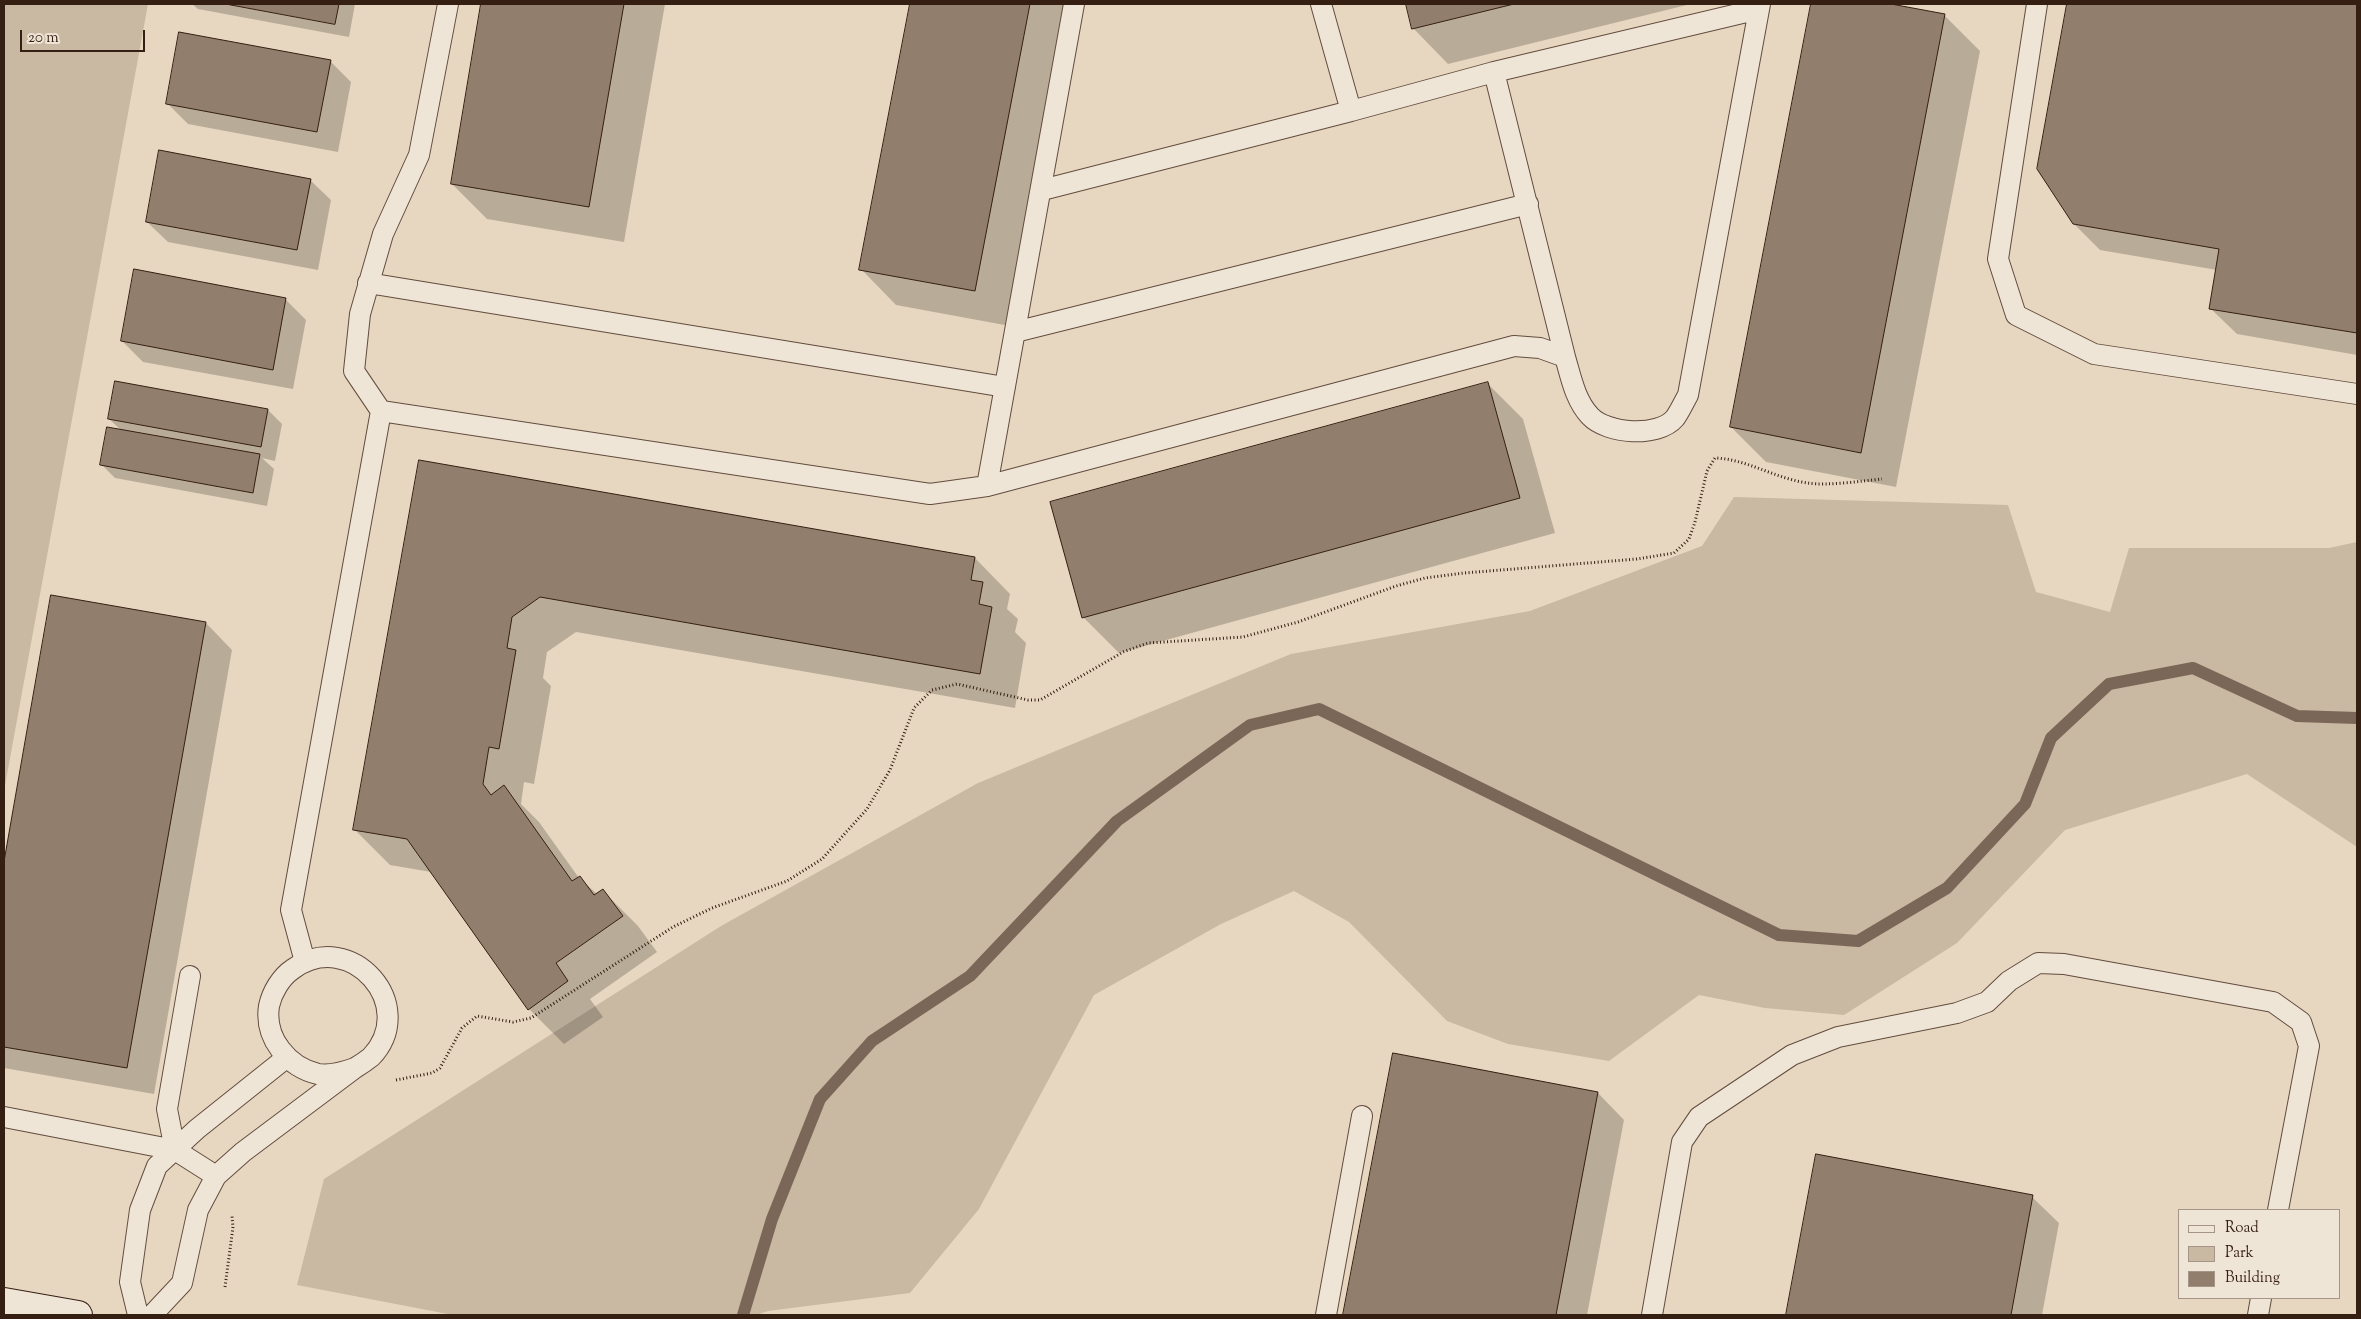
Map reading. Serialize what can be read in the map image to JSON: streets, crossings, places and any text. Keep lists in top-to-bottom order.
{
  "legend": ["Road", "Park", "Building"],
  "scale_bar": "20 m"
}
